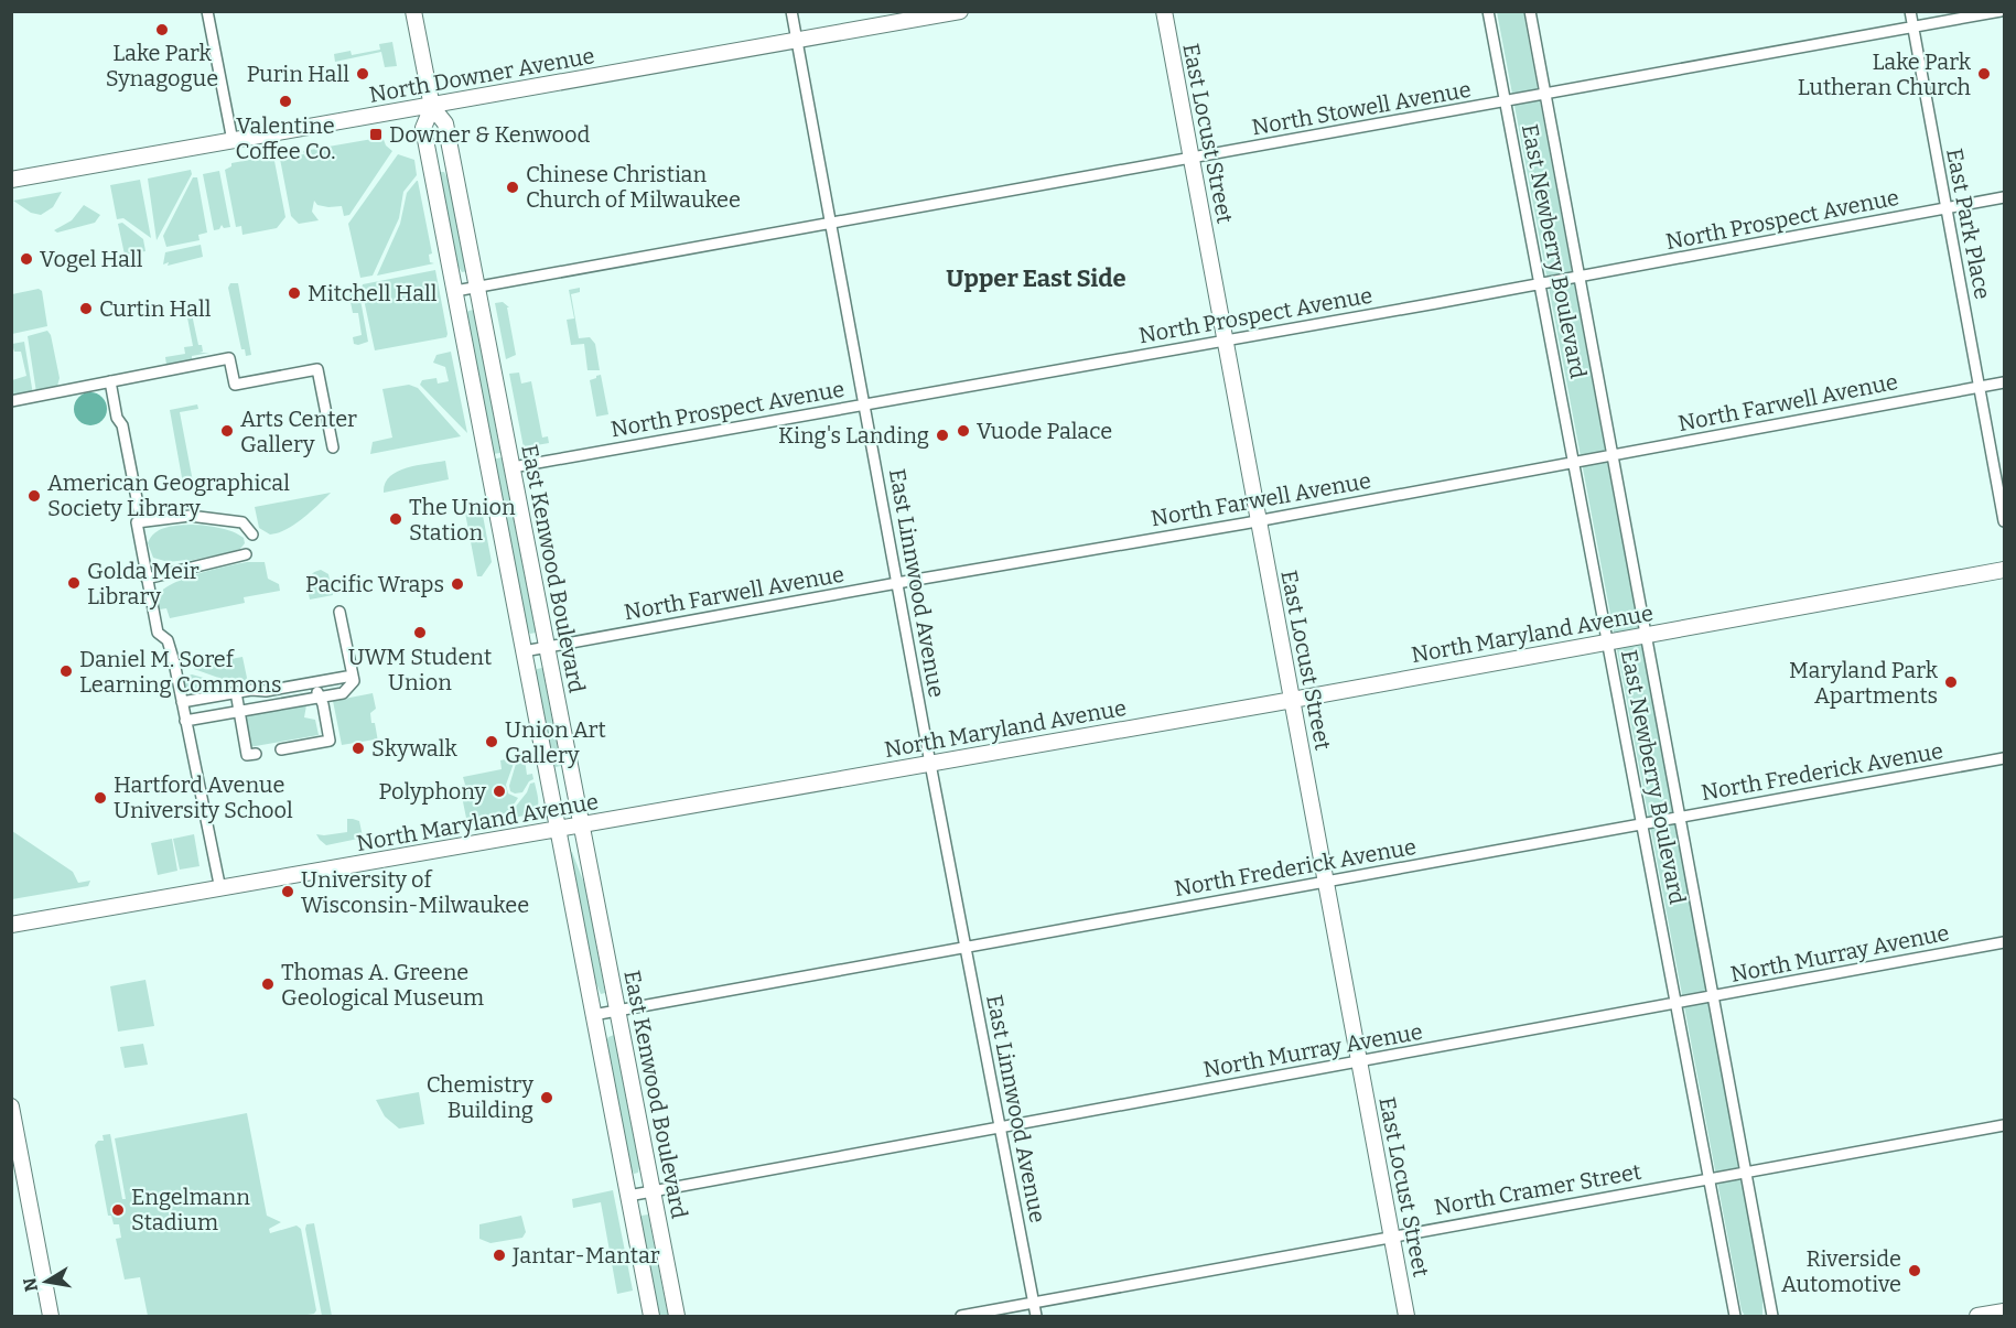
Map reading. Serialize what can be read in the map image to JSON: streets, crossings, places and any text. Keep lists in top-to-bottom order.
{
  "streets": {
    "street": [
      "North Downer Avenue",
      "North Stowell Avenue",
      "East Locust Street",
      "North Prospect Avenue",
      "East Park Place",
      "East Newberry Boulevard",
      "North Farwell Avenue",
      "East Kenwood Boulevard",
      "East Linnwood Avenue",
      "North Maryland Avenue",
      "North Frederick Avenue",
      "North Murray Avenue",
      "North Cramer Street"
    ]
  },
  "crossings": [
    ["North Downer Avenue", "East Kenwood Boulevard"],
    ["North Downer Avenue", "East Linnwood Avenue"],
    ["North Stowell Avenue", "East Locust Street"],
    ["North Stowell Avenue", "East Park Place"],
    ["North Stowell Avenue", "East Newberry Boulevard"],
    ["North Stowell Avenue", "East Kenwood Boulevard"],
    ["North Stowell Avenue", "East Linnwood Avenue"],
    ["East Locust Street", "North Prospect Avenue"],
    ["East Locust Street", "North Farwell Avenue"],
    ["East Locust Street", "North Maryland Avenue"],
    ["East Locust Street", "North Frederick Avenue"],
    ["East Locust Street", "North Murray Avenue"],
    ["East Locust Street", "North Cramer Street"],
    ["North Prospect Avenue", "East Park Place"],
    ["North Prospect Avenue", "East Newberry Boulevard"],
    ["North Prospect Avenue", "East Kenwood Boulevard"],
    ["North Prospect Avenue", "East Linnwood Avenue"],
    ["East Park Place", "North Farwell Avenue"],
    ["East Newberry Boulevard", "North Farwell Avenue"],
    ["East Newberry Boulevard", "North Maryland Avenue"],
    ["East Newberry Boulevard", "North Frederick Avenue"],
    ["East Newberry Boulevard", "North Murray Avenue"],
    ["East Newberry Boulevard", "North Cramer Street"],
    ["North Farwell Avenue", "East Kenwood Boulevard"],
    ["North Farwell Avenue", "East Linnwood Avenue"],
    ["East Kenwood Boulevard", "North Maryland Avenue"],
    ["East Kenwood Boulevard", "North Frederick Avenue"],
    ["East Kenwood Boulevard", "North Murray Avenue"],
    ["East Linnwood Avenue", "North Maryland Avenue"],
    ["East Linnwood Avenue", "North Frederick Avenue"],
    ["East Linnwood Avenue", "North Murray Avenue"],
    ["East Linnwood Avenue", "North Cramer Street"]
  ],
  "districts": ["Upper East Side"],
  "places": {
    "other": [
      "Lake Park Synagogue",
      "Purin Hall",
      "Lake Park Lutheran Church",
      "Valentine Coffee Co.",
      "Chinese Christian Church of Milwaukee",
      "Vogel Hall",
      "Mitchell Hall",
      "Curtin Hall",
      "Arts Center Gallery",
      "Vuode Palace",
      "King's Landing",
      "American Geographical Society Library",
      "The Union Station",
      "Golda Meir Library",
      "Pacific Wraps",
      "UWM Student Union",
      "Daniel M. Soref Learning Commons",
      "Maryland Park Apartments",
      "Union Art Gallery",
      "Skywalk",
      "Polyphony",
      "Hartford Avenue University School",
      "University of Wisconsin-Milwaukee",
      "Thomas A. Greene Geological Museum",
      "Chemistry Building",
      "Engelmann Stadium",
      "Jantar-Mantar",
      "Riverside Automotive"
    ],
    "transit": ["Downer & Kenwood"]
  },
  "north": "left"
}
